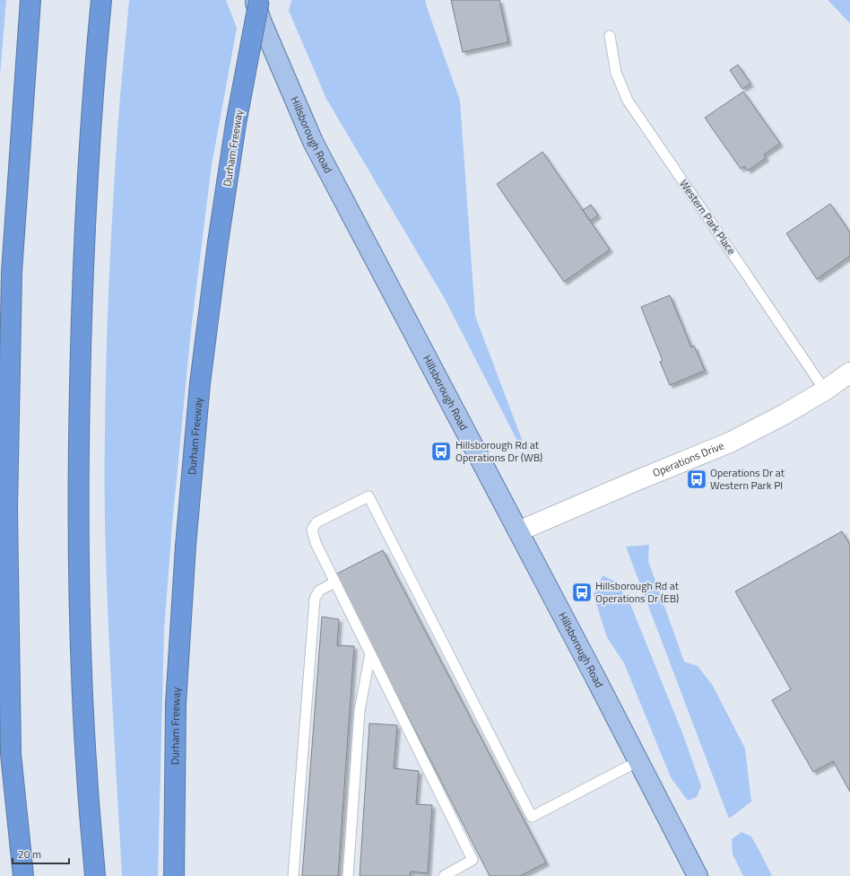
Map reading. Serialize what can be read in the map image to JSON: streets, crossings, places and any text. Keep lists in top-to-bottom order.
{
  "streets": {
    "highway": ["Durham Freeway"],
    "main road": ["Hillsborough Road"],
    "street": ["Operations Drive"],
    "lane": ["Western Park Place"]
  },
  "crossings": [
    ["Hillsborough Road", "Operations Drive"],
    ["Western Park Place", "Operations Drive"]
  ],
  "places": {
    "bus stop": ["Hillsborough Rd at Operations Dr (WB)", "Operations Dr at Western Park Pl", "Hillsborough Rd at Operations Dr (EB)"]
  },
  "scale_bar": "20 m"
}
